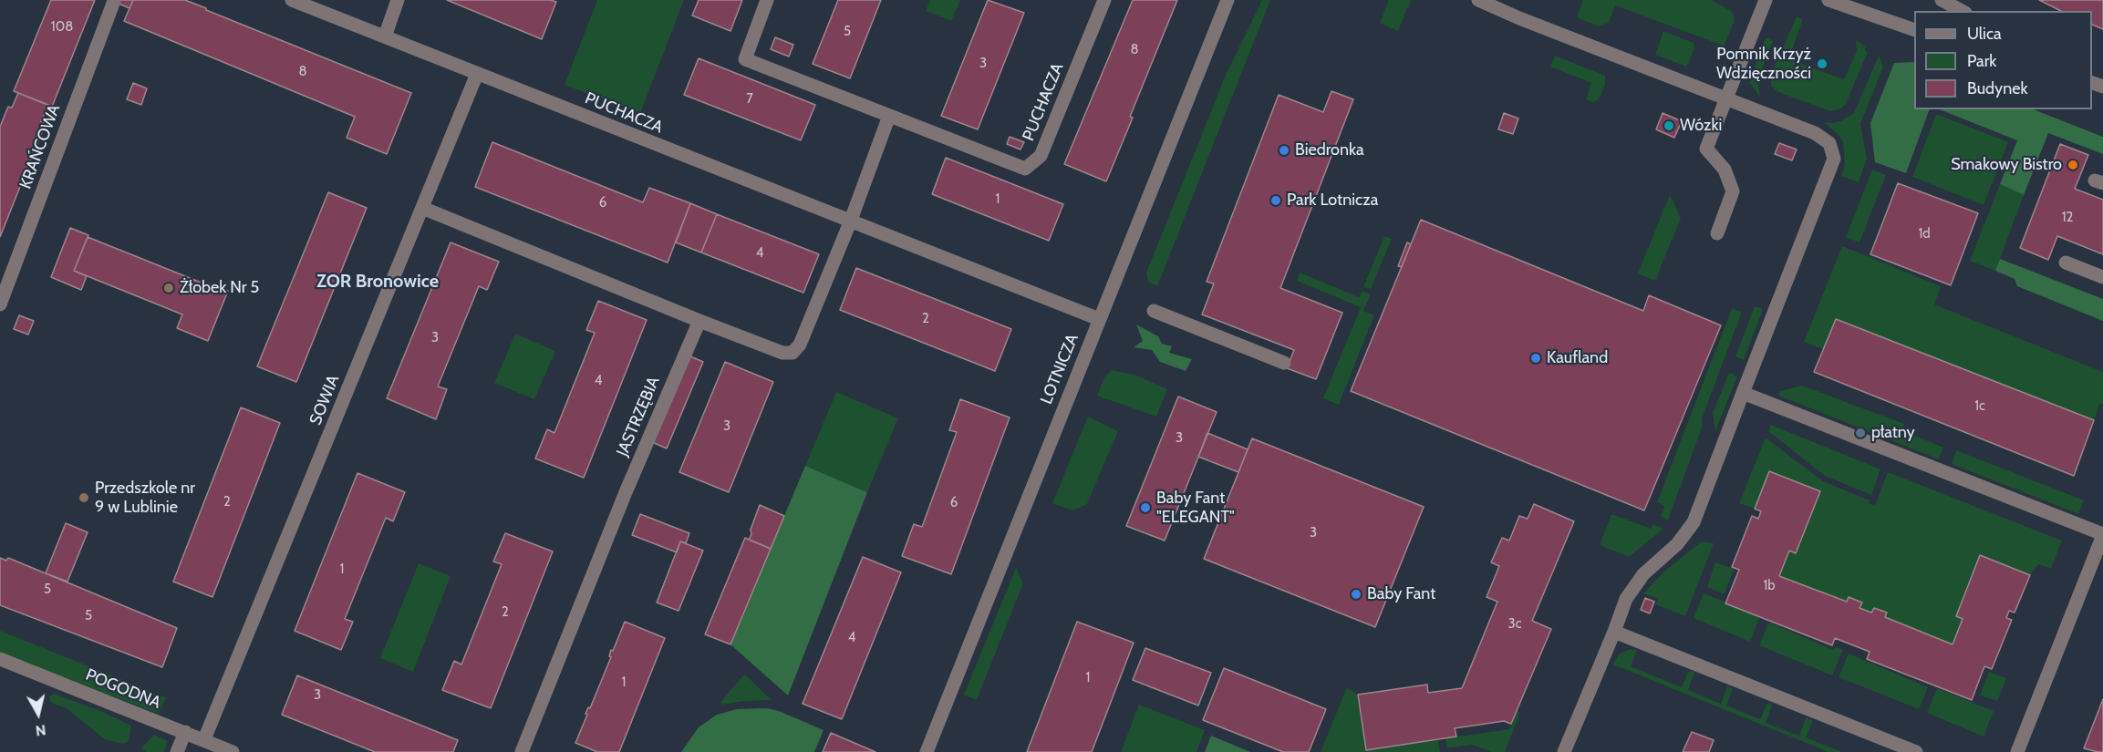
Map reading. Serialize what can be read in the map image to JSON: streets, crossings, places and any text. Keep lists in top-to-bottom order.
{
  "streets": {
    "street": [
      "PUCHACZA",
      "KRAŃCOWA",
      "LOTNICZA",
      "SOWIA",
      "JASTRZĘBIA",
      "POGODNA"
    ]
  },
  "crossings": [
    ["PUCHACZA", "LOTNICZA"],
    ["PUCHACZA", "SOWIA"],
    ["SOWIA", "POGODNA"]
  ],
  "districts": ["ZOR Bronowice"],
  "places": [
    "Pomnik Krzyż Wdzięczności",
    "Wózki",
    "Biedronka",
    "Smakowy Bistro",
    "Park Lotnicza",
    "Żłobek Nr 5",
    "Kaufland",
    "płatny",
    "Przedszkole nr 9 w Lublinie",
    "Baby Fant \"ELEGANT\"",
    "Baby Fant"
  ],
  "house_numbers": [
    "108",
    "5",
    "8",
    "3",
    "8",
    "7",
    "1",
    "6",
    "12",
    "1d",
    "4",
    "2",
    "3",
    "4",
    "1c",
    "3",
    "3",
    "2",
    "6",
    "3",
    "1",
    "1b",
    "5",
    "2",
    "5",
    "3c",
    "4",
    "1",
    "1",
    "3"
  ],
  "legend": ["Ulica", "Park", "Budynek"],
  "north": "bottom"
}
